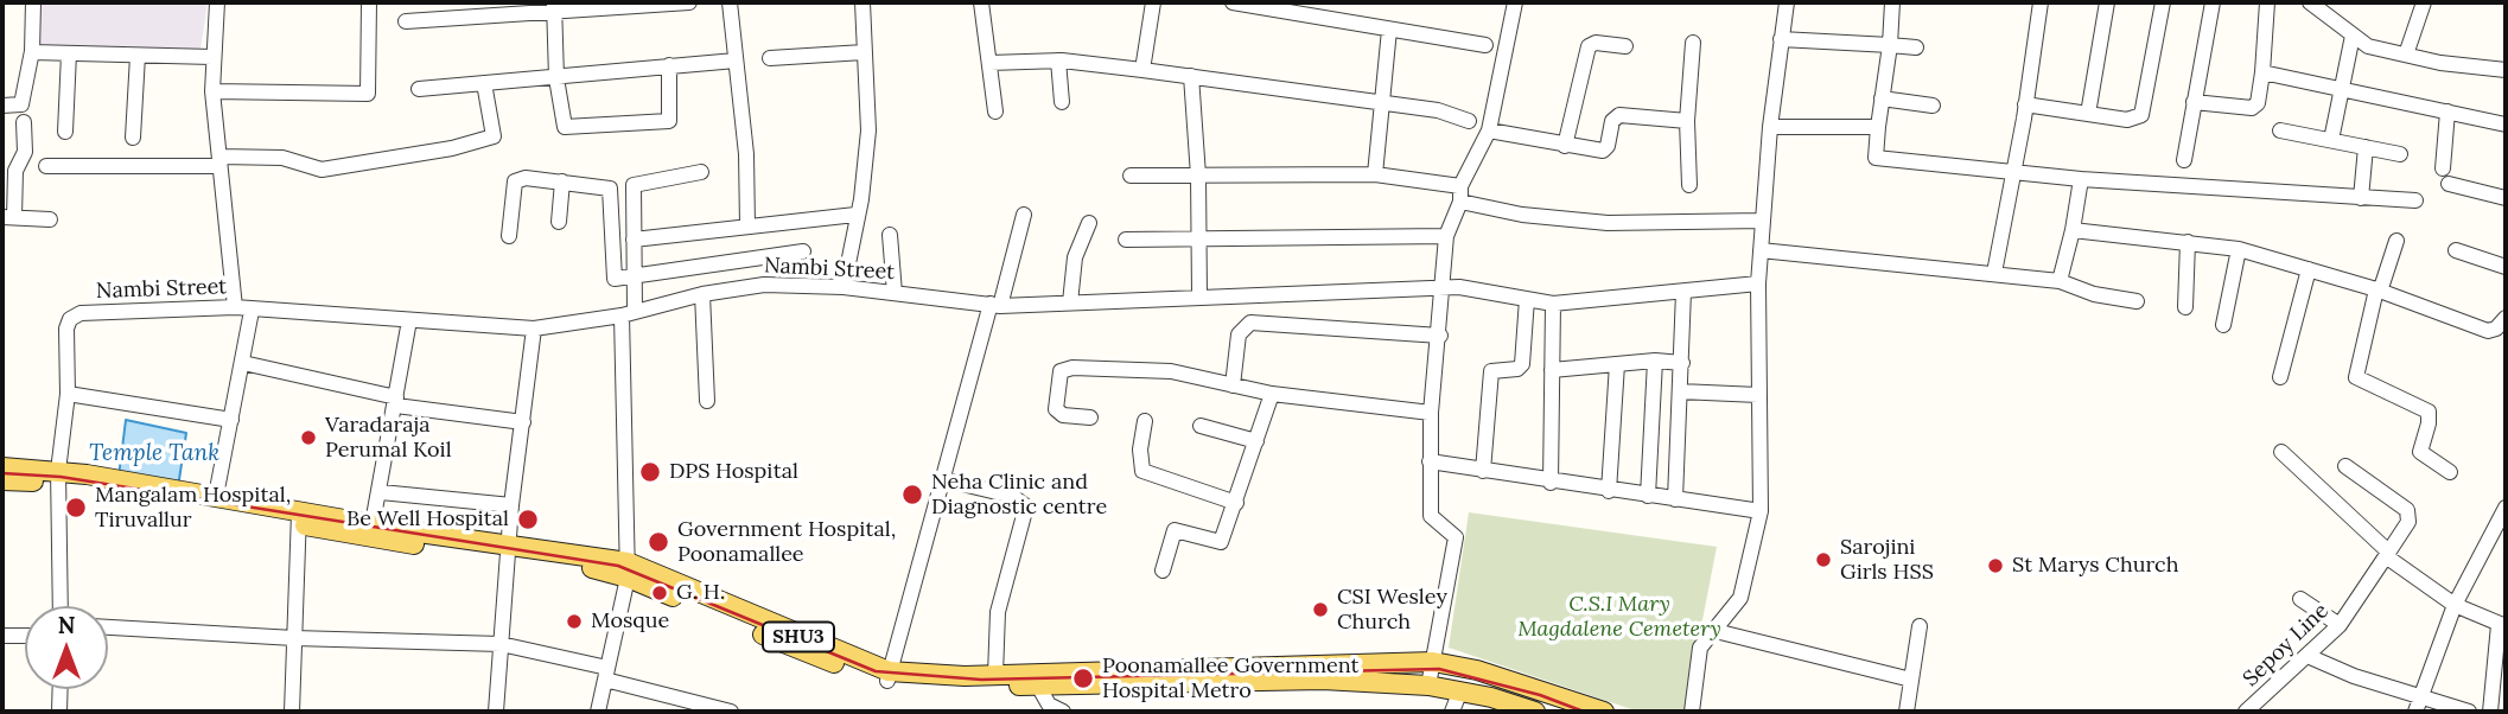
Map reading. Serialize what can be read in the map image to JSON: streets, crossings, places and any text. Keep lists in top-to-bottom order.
{
  "streets": {
    "main road": ["SHU3"],
    "street": ["Nambi Street", "Sepoy Line"]
  },
  "water": ["Temple Tank"],
  "parks": ["C.S.I Mary Magdalene Cemetery"],
  "places": [
    "Varadaraja Perumal Koil",
    "DPS Hospital",
    "Neha Clinic and Diagnostic centre",
    "Mangalam Hospital, Tiruvallur",
    "Be Well Hospital",
    "Government Hospital, Poonamallee",
    "Sarojini Girls HSS",
    "St Marys Church",
    "G. H.",
    "CSI Wesley Church",
    "Mosque",
    "Poonamallee Government Hospital Metro"
  ],
  "north": "top"
}
